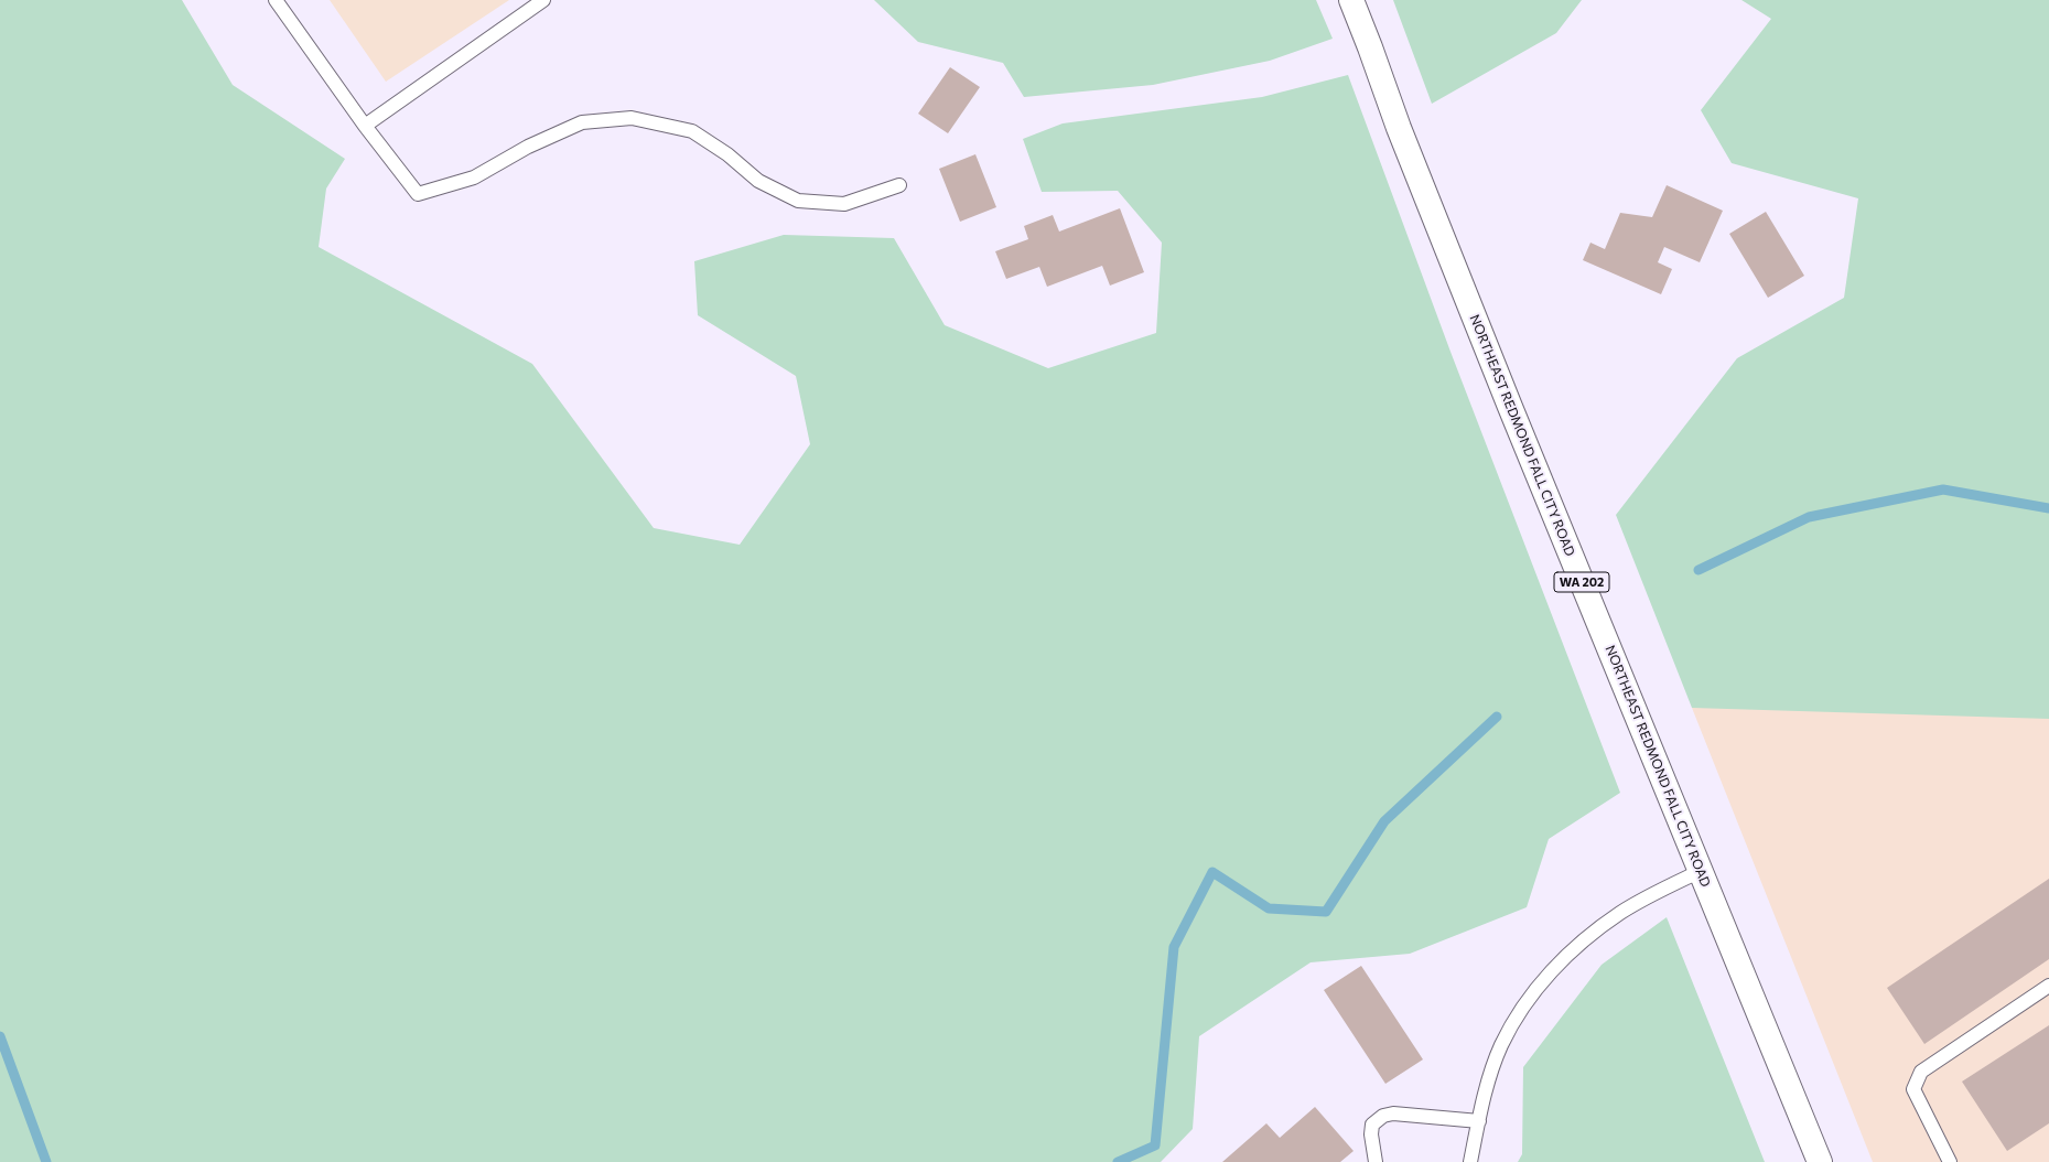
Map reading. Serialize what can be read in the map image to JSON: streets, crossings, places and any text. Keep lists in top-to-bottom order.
{
  "streets": {
    "main road": ["NORTHEAST REDMOND FALL CITY ROAD", "WA 202"]
  }
}
